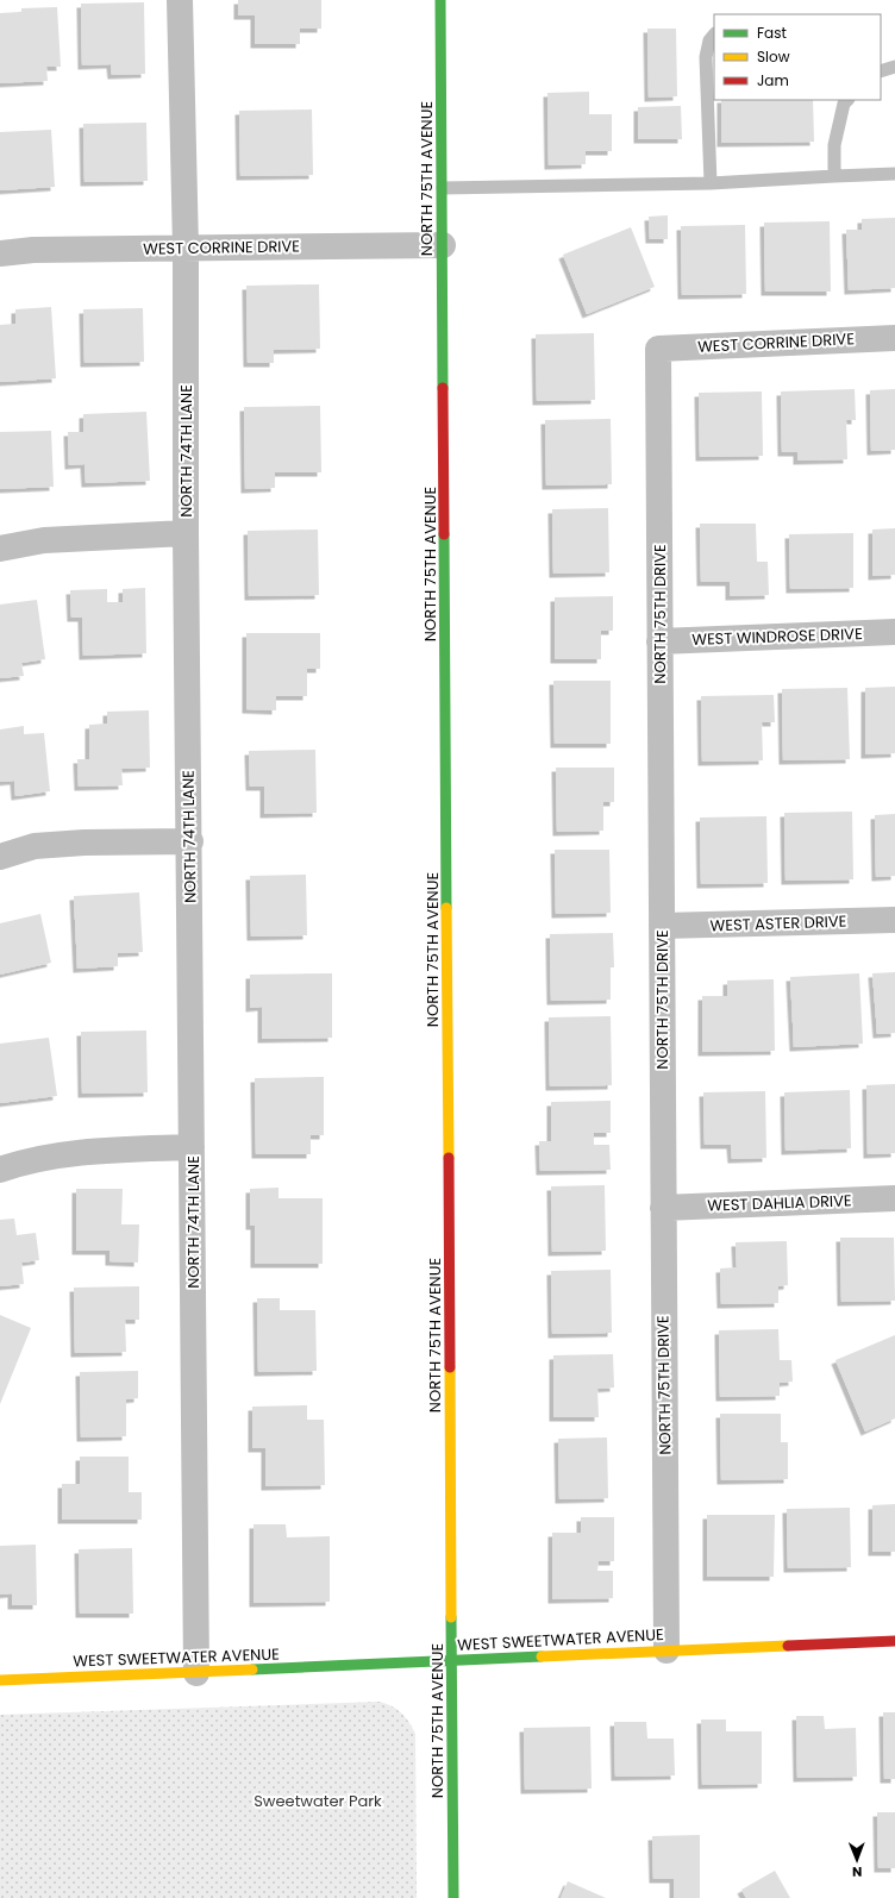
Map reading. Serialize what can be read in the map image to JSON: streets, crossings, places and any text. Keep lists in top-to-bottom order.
{
  "streets": {
    "main road": ["NORTH 75TH AVENUE", "WEST SWEETWATER AVENUE"],
    "street": [
      "WEST CORRINE DRIVE",
      "NORTH 74TH LANE",
      "NORTH 75TH DRIVE",
      "WEST WINDROSE DRIVE",
      "WEST ASTER DRIVE",
      "WEST DAHLIA DRIVE"
    ]
  },
  "crossings": [
    ["NORTH 75TH AVENUE", "WEST CORRINE DRIVE"],
    ["NORTH 75TH AVENUE", "WEST SWEETWATER AVENUE"],
    ["WEST CORRINE DRIVE", "NORTH 74TH LANE"],
    ["WEST CORRINE DRIVE", "NORTH 75TH DRIVE"],
    ["NORTH 74TH LANE", "WEST SWEETWATER AVENUE"],
    ["NORTH 75TH DRIVE", "WEST WINDROSE DRIVE"],
    ["NORTH 75TH DRIVE", "WEST ASTER DRIVE"],
    ["NORTH 75TH DRIVE", "WEST DAHLIA DRIVE"],
    ["NORTH 75TH DRIVE", "WEST SWEETWATER AVENUE"]
  ],
  "parks": ["Sweetwater Park"],
  "legend": ["Fast", "Slow", "Jam"],
  "north": "bottom"
}
